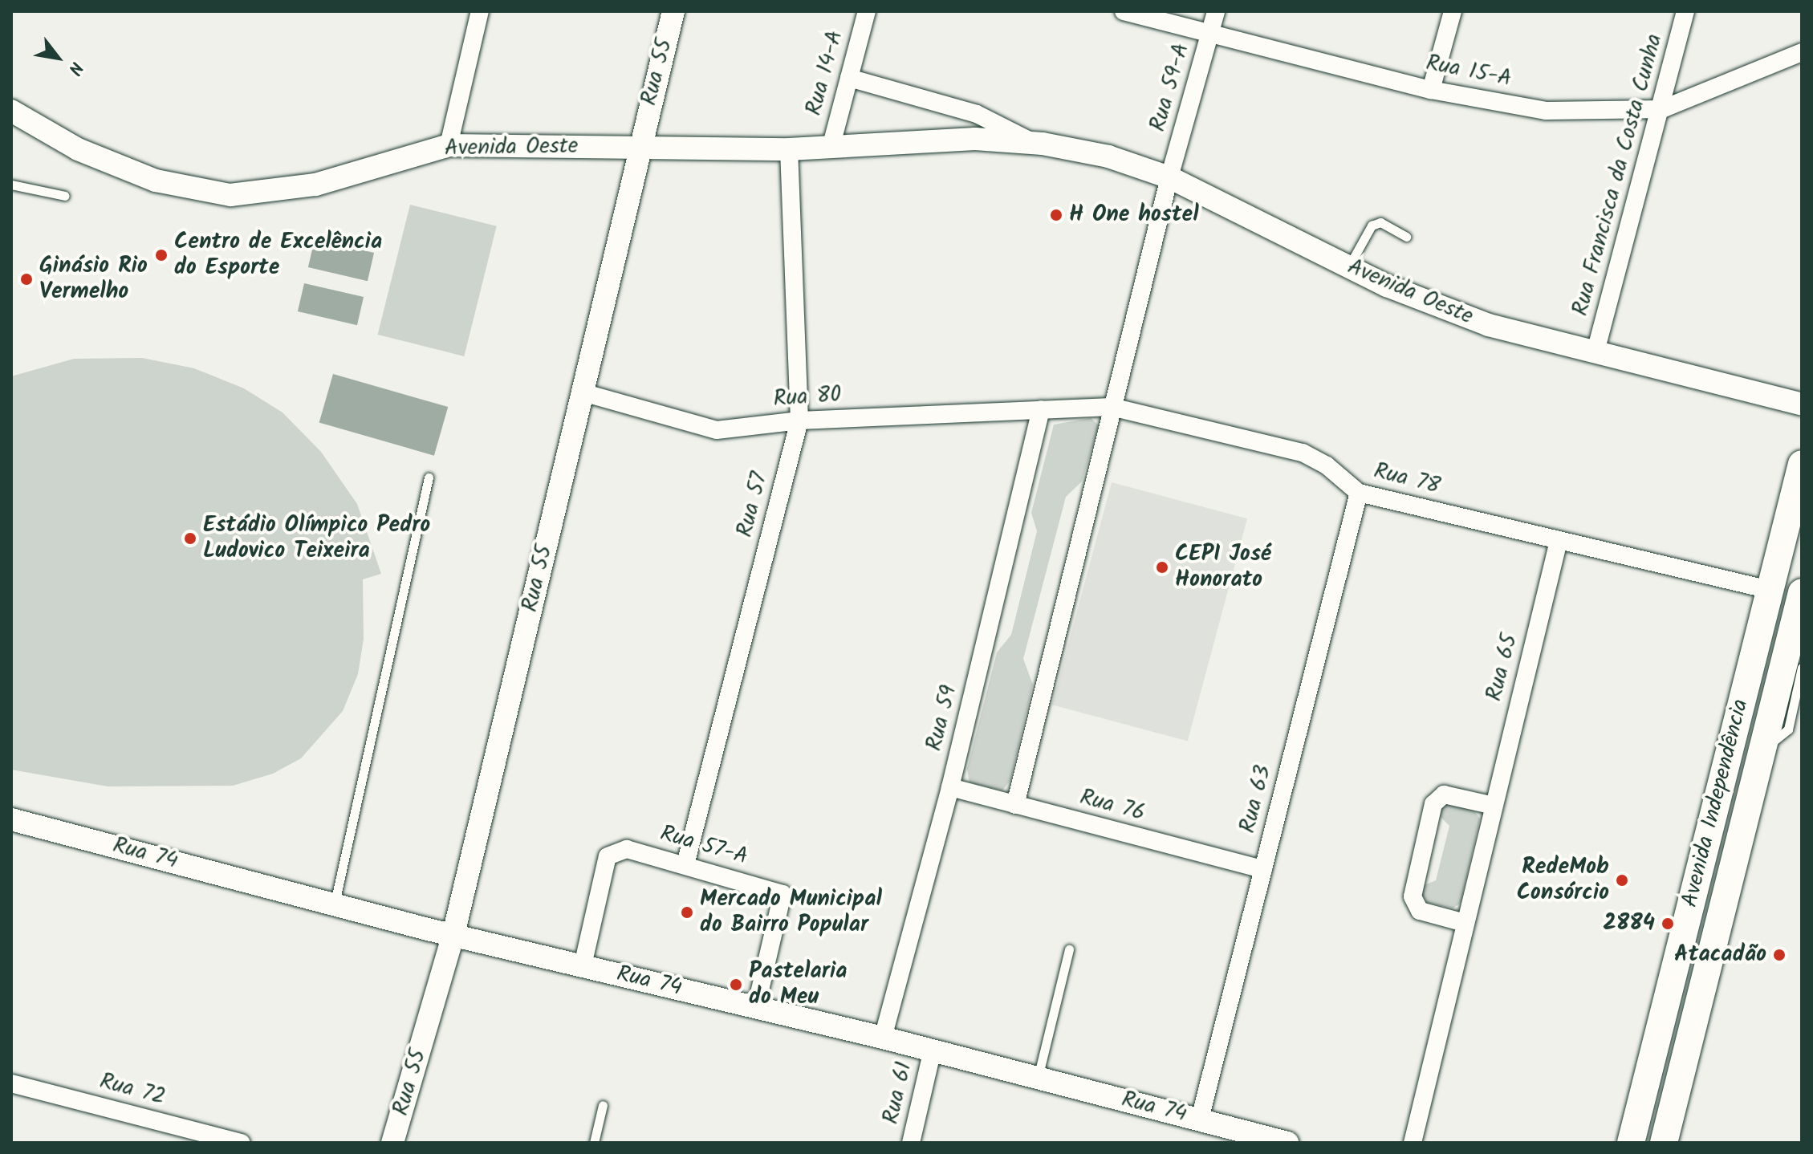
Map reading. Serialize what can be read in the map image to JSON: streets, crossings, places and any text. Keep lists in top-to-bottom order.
{
  "streets": {
    "main road": ["Avenida Independência"],
    "street": [
      "Rua 15-A",
      "Rua 55",
      "Rua 14-A",
      "Rua 59-A",
      "Avenida Oeste",
      "Rua Francisca da Costa Cunha",
      "Rua 80",
      "Rua 78",
      "Rua 57",
      "Rua 65",
      "Rua 59",
      "Rua 63",
      "Rua 76",
      "Rua 57-A",
      "Rua 74",
      "Rua 72",
      "Rua 61"
    ]
  },
  "crossings": [
    ["Rua 15-A", "Rua 59-A"],
    ["Rua 15-A", "Rua Francisca da Costa Cunha"],
    ["Rua 55", "Avenida Oeste"],
    ["Rua 55", "Rua 80"],
    ["Rua 55", "Rua 74"],
    ["Rua 14-A", "Avenida Oeste"],
    ["Rua 59-A", "Avenida Oeste"],
    ["Avenida Oeste", "Rua Francisca da Costa Cunha"],
    ["Avenida Oeste", "Rua 57"],
    ["Rua 80", "Rua 78"],
    ["Rua 80", "Rua 57"],
    ["Rua 80", "Rua 59"],
    ["Rua 78", "Rua 65"],
    ["Rua 78", "Rua 59"],
    ["Rua 78", "Rua 63"],
    ["Rua 78", "Avenida Independência"],
    ["Rua 57", "Rua 57-A"],
    ["Rua 59", "Rua 76"],
    ["Rua 59", "Rua 74"],
    ["Rua 63", "Rua 76"],
    ["Rua 63", "Rua 74"],
    ["Rua 57-A", "Rua 74"],
    ["Rua 74", "Rua 61"]
  ],
  "places": [
    "H One hostel",
    "Centro de Excelência do Esporte",
    "Ginásio Rio Vermelho",
    "Estádio Olímpico Pedro Ludovico Teixeira",
    "CEPI José Honorato",
    "RedeMob Consórcio",
    "Mercado Municipal do Bairro Popular",
    "2884",
    "Atacadão",
    "Pastelaria do Meu"
  ],
  "north": "bottom right"
}
